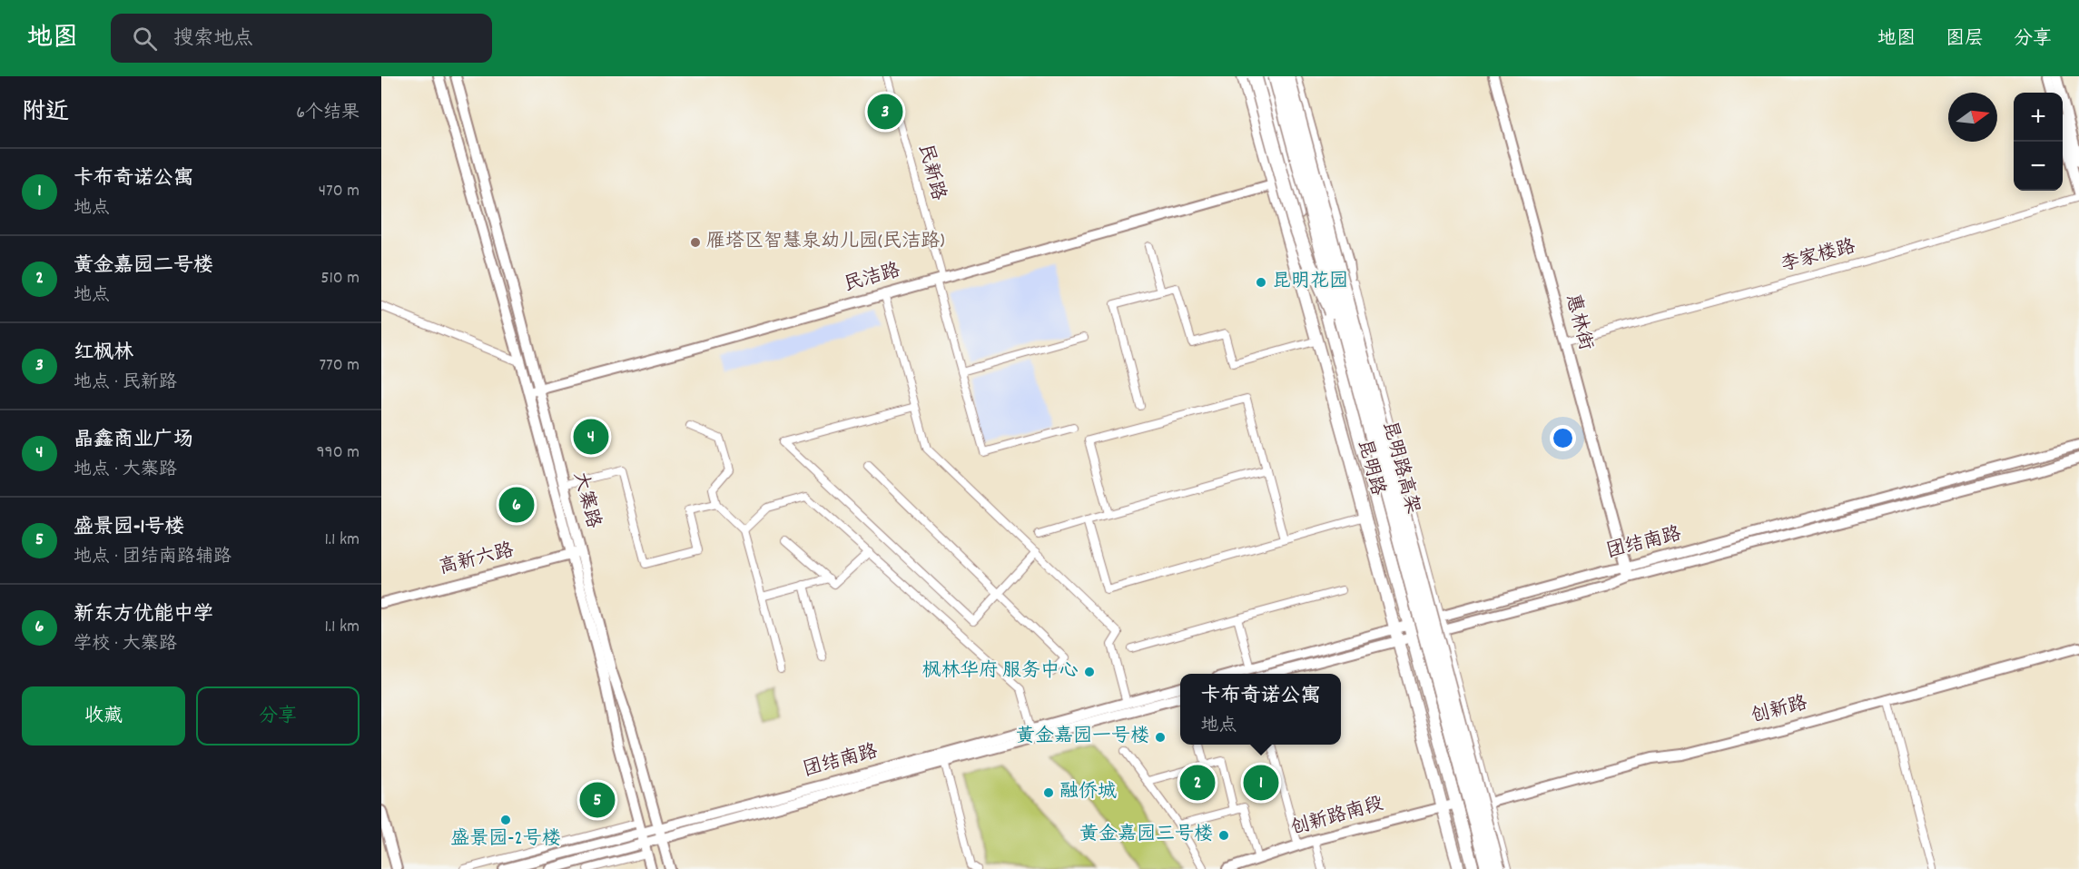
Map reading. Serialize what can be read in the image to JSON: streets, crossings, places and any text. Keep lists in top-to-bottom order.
{
  "streets": {
    "highway": ["昆明路高架"],
    "main road": [
      "民洁路",
      "惠林街",
      "昆明路",
      "大寨路",
      "团结南路",
      "高新六路",
      "创新路",
      "创新路南段"
    ],
    "street": ["民新路", "李家楼路"]
  },
  "crossings": [
    ["民新路", "民洁路"],
    ["李家楼路", "惠林街"],
    ["民洁路", "昆明路"],
    ["民洁路", "大寨路"],
    ["惠林街", "团结南路"],
    ["昆明路", "团结南路"],
    ["昆明路", "创新路"],
    ["昆明路", "创新路南段"],
    ["大寨路", "团结南路"],
    ["大寨路", "高新六路"]
  ],
  "places": [
    "雁塔区智慧泉幼儿园(民洁路)",
    "昆明花园",
    "枫林华府 服务中心",
    "黄金嘉园一号楼",
    "融侨城",
    "盛景园-2号楼",
    "黄金嘉园三号楼"
  ],
  "north": "right",
  "page": {
    "header": "地图",
    "search": "搜索地点",
    "nav": ["地图", "图层", "分享"],
    "heading": ["附近", "6个结果"],
    "pins": [
      "3",
      "4",
      "6",
      "1",
      "2",
      "5"
    ],
    "map_buttons": ["+", "−"],
    "list": [
      {
        "mark": "1",
        "name": "卡布奇诺公寓",
        "note": "地点",
        "value": "470 m"
      },
      {
        "mark": "2",
        "name": "黄金嘉园二号楼",
        "note": "地点",
        "value": "510 m"
      },
      {
        "mark": "3",
        "name": "红枫林",
        "note": "地点 · 民新路",
        "value": "770 m"
      },
      {
        "mark": "4",
        "name": "晶鑫商业广场",
        "note": "地点 · 大寨路",
        "value": "990 m"
      },
      {
        "mark": "5",
        "name": "盛景园-1号楼",
        "note": "地点 · 团结南路辅路",
        "value": "1.1 km"
      },
      {
        "mark": "6",
        "name": "新东方优能中学",
        "note": "学校 · 大寨路",
        "value": "1.1 km"
      }
    ],
    "buttons": ["收藏", "分享"],
    "popup": ["卡布奇诺公寓", "地点"]
  }
}
